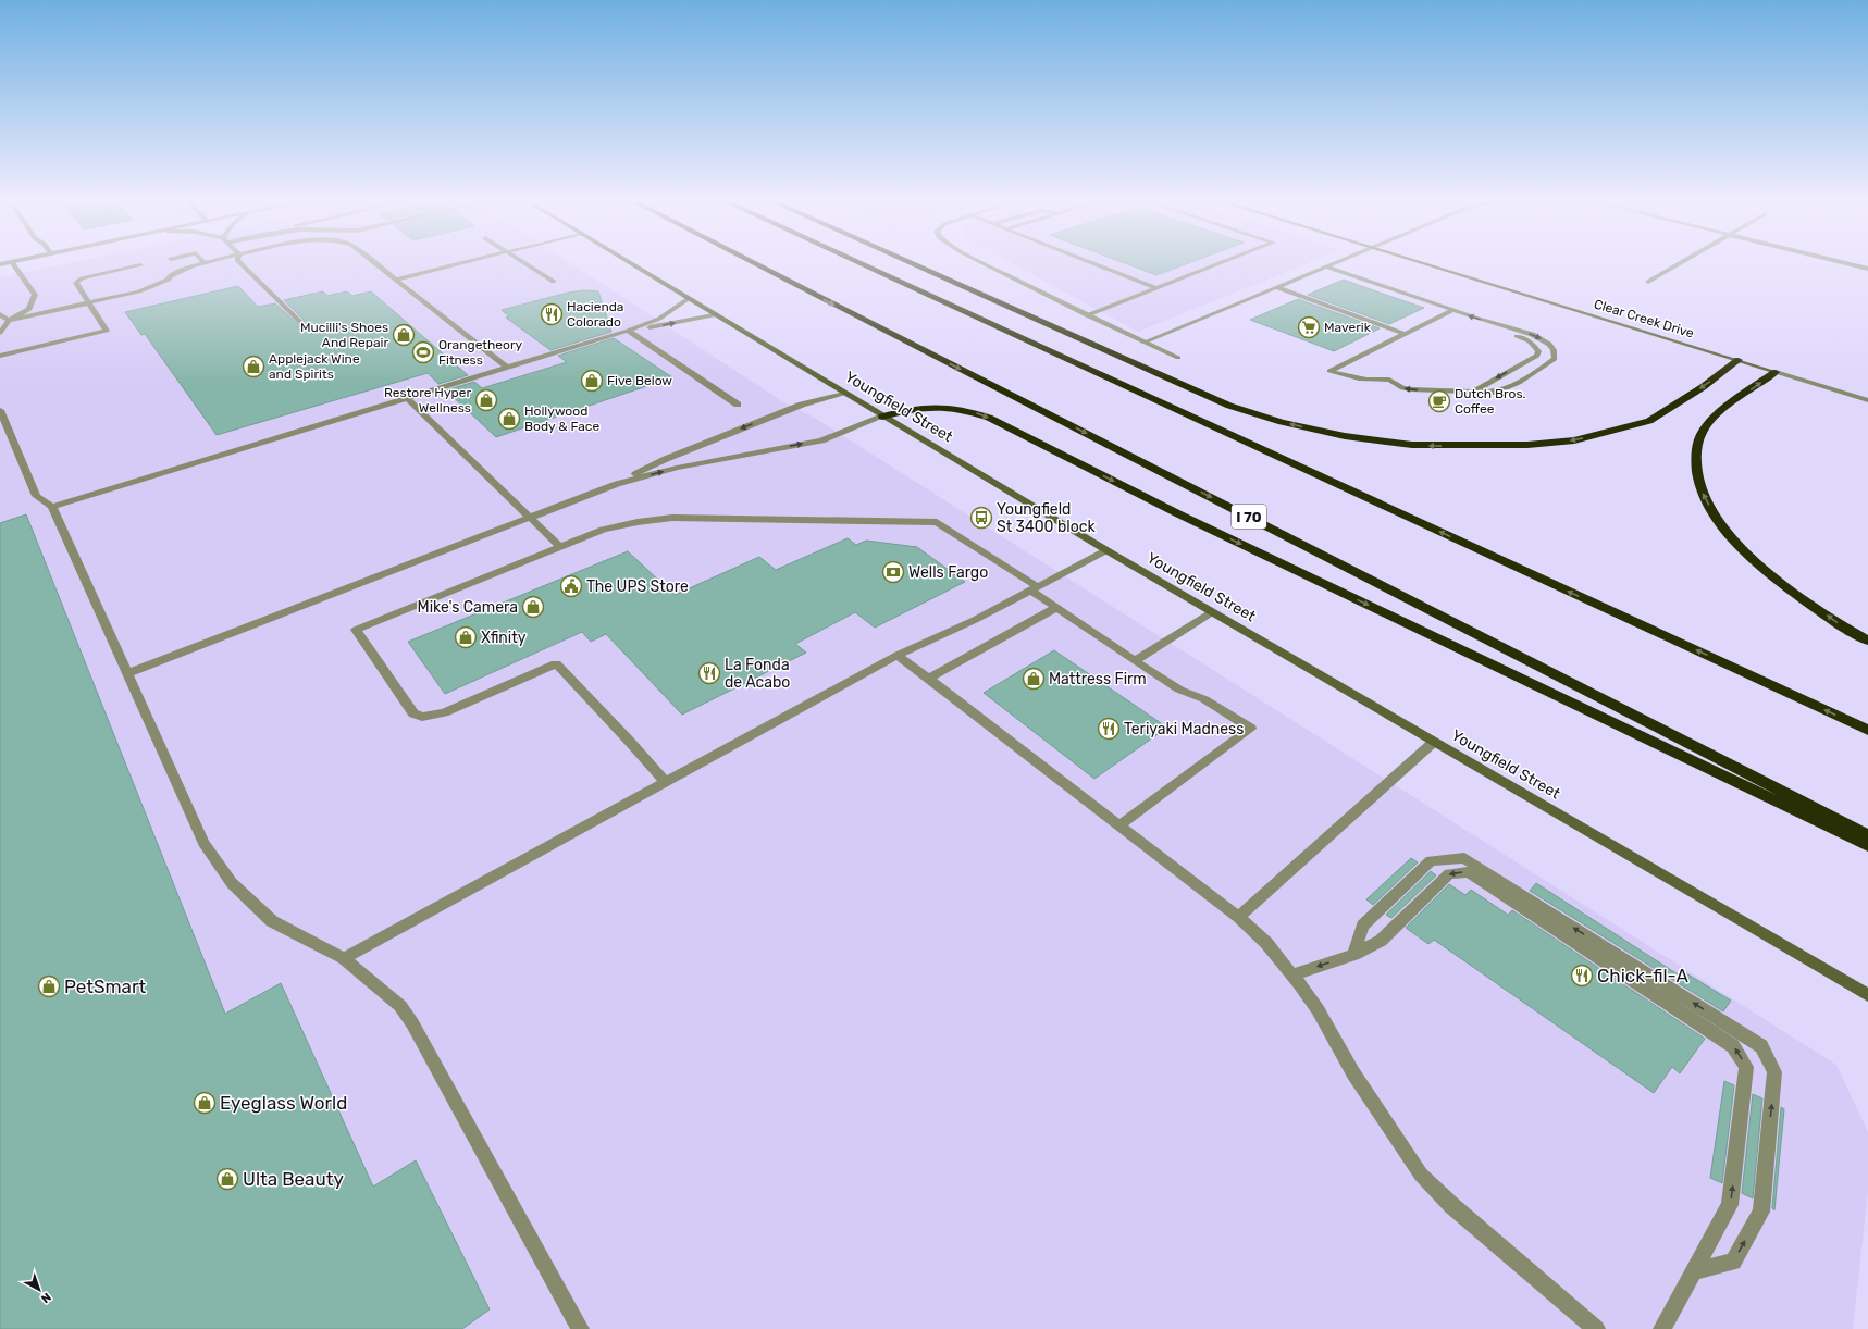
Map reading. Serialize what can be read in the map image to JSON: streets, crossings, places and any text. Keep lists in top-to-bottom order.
{
  "streets": {
    "highway": ["I 70"],
    "main road": ["Clear Creek Drive", "Youngfield Street"]
  },
  "places": {
    "restaurant": [
      "Hacienda Colorado",
      "La Fonda de Acabo",
      "Teriyaki Madness",
      "Chick-fil-A"
    ],
    "supermarket": ["Maverik"],
    "shop": [
      "Mucilli's Shoes And Repair",
      "Applejack Wine and Spirits",
      "Five Below",
      "Restore Hyper Wellness",
      "Hollywood Body & Face",
      "Mike's Camera",
      "Xfinity",
      "Mattress Firm",
      "PetSmart",
      "Eyeglass World",
      "Ulta Beauty"
    ],
    "sports": ["Orangetheory Fitness"],
    "cafe": ["Dutch Bros. Coffee"],
    "bus stop": ["Youngfield St 3400 block"],
    "bank": ["Wells Fargo"],
    "public building": ["The UPS Store"]
  },
  "north": "bottom right"
}
